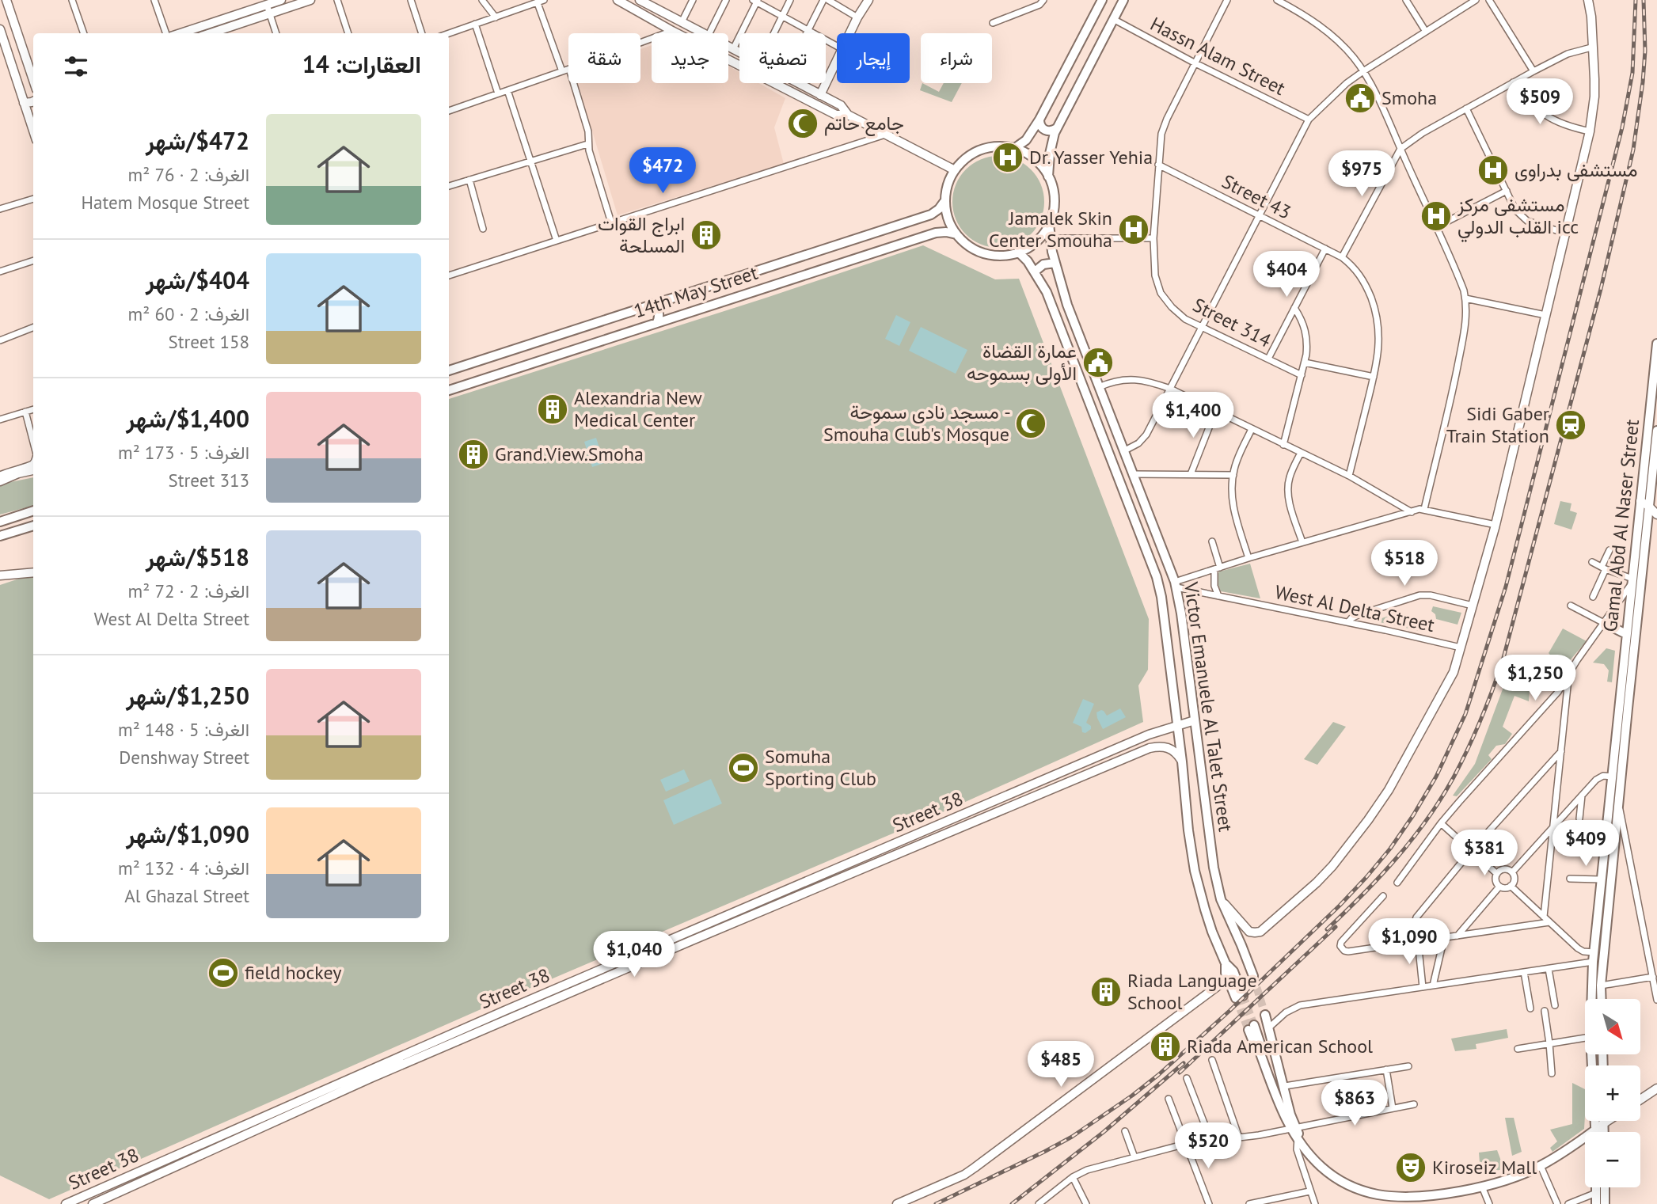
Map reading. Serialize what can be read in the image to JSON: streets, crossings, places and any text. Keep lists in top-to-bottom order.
{
  "streets": {
    "main road": ["14th May Street", "Gamal Abd Al Naser Street", "Victor Emanuele Al Talet Street"],
    "street": [
      "Hassn Alam Street",
      "Street 43",
      "Street 314",
      "West Al Delta Street",
      "Street 38"
    ]
  },
  "crossings": [
    ["Hassn Alam Street", "Street 314"],
    ["Street 43", "Street 314"],
    ["14th May Street", "Victor Emanuele Al Talet Street"],
    ["West Al Delta Street", "Victor Emanuele Al Talet Street"],
    ["Victor Emanuele Al Talet Street", "Street 38"]
  ],
  "places": {
    "public building": ["Smoha", "عمارة القضاة الأولى بسموحه"],
    "mosque": ["جامع حاتم", "مسجد نادى سموحة - Smouha Club's Mosque"],
    "hospital": [
      "Dr. Yasser Yehia",
      "مستشفى بدراوى",
      "مستشفى مركز القلب الدولي icc",
      "Jamalek Skin Center Smouha"
    ],
    "building": [
      "ابراج القوات المسلحة",
      "Alexandria New Medical Center",
      "Grand.View.Smoha",
      "Riada Language School",
      "Riada American School"
    ],
    "station": ["Sidi Gaber Train Station"],
    "sports": ["Somuha Sporting Club", "field hockey"],
    "theatre": ["Kiroseiz Mall"]
  },
  "north": "bottom right",
  "page": {
    "chip": [
      "شراء",
      "إيجار",
      "تصفية",
      "جديد",
      "شقة"
    ],
    "heading": "العقارات: 14",
    "price": [
      "$509",
      "$472",
      "$975",
      "$404",
      "$1,400",
      "$518",
      "$1,250",
      "$409",
      "$381",
      "$1,090",
      "$1,040",
      "$485",
      "$863",
      "$520"
    ],
    "list": [
      {
        "name": "$472/شهر",
        "note": "الغرف: 2 · 76 m² · Hatem Mosque Street"
      },
      {
        "name": "$404/شهر",
        "note": "الغرف: 2 · 60 m² · Street 158"
      },
      {
        "name": "$1,400/شهر",
        "note": "الغرف: 5 · 173 m² · Street 313"
      },
      {
        "name": "$518/شهر",
        "note": "الغرف: 2 · 72 m² · West Al Delta Street"
      },
      {
        "name": "$1,250/شهر",
        "note": "الغرف: 5 · 148 m² · Denshway Street"
      },
      {
        "name": "$1,090/شهر",
        "note": "الغرف: 4 · 132 m² · Al Ghazal Street"
      }
    ],
    "map_buttons": ["+", "−"]
  }
}
